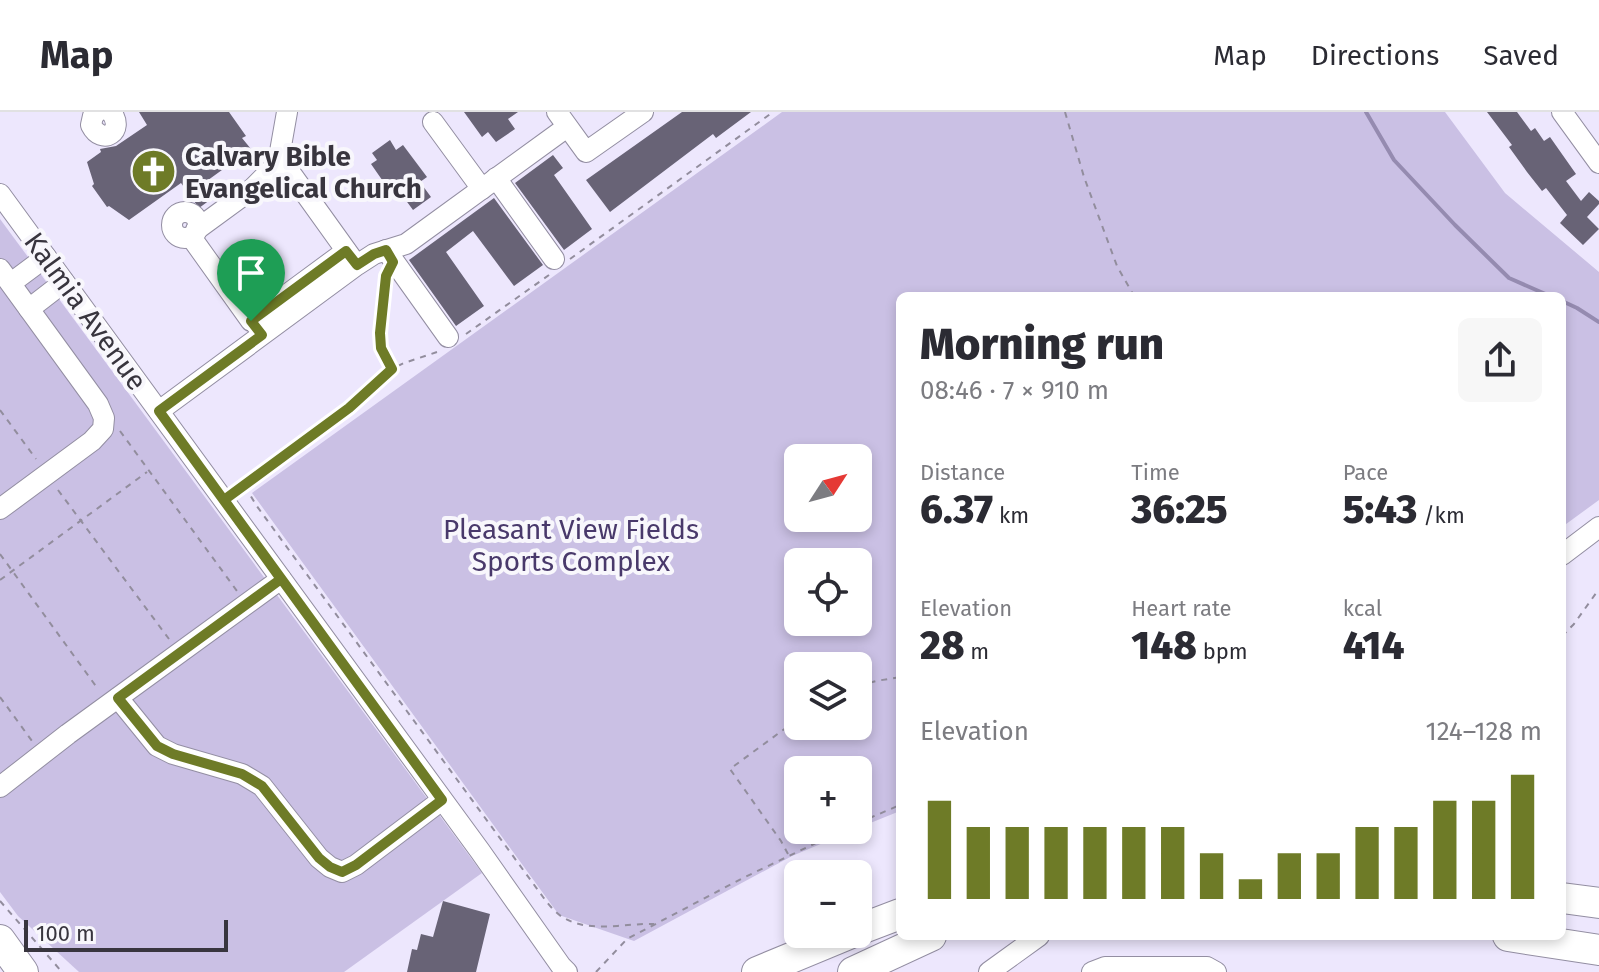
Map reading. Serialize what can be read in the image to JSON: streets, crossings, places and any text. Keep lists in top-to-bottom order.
{
  "streets": {
    "street": ["Kalmia Avenue"]
  },
  "parks": ["Pleasant View Fields Sports Complex"],
  "places": {
    "church": ["Calvary Bible Evangelical Church"]
  },
  "scale_bar": "100 m",
  "north": "top right",
  "page": {
    "header": "Map",
    "nav": ["Map", "Directions", "Saved"],
    "heading": ["Morning run", "08:46 · 7 × 910 m"],
    "stats": [
      ["Distance", "6.37 km"],
      ["Time", "36:25"],
      ["Pace", "5:43 /km"],
      ["Elevation", "28 m"],
      ["Heart rate", "148 bpm"],
      ["kcal", "414"]
    ],
    "map_buttons": ["+", "−"],
    "chart": ["Elevation", "124–128 m"],
    "scale": "100 m"
  }
}
